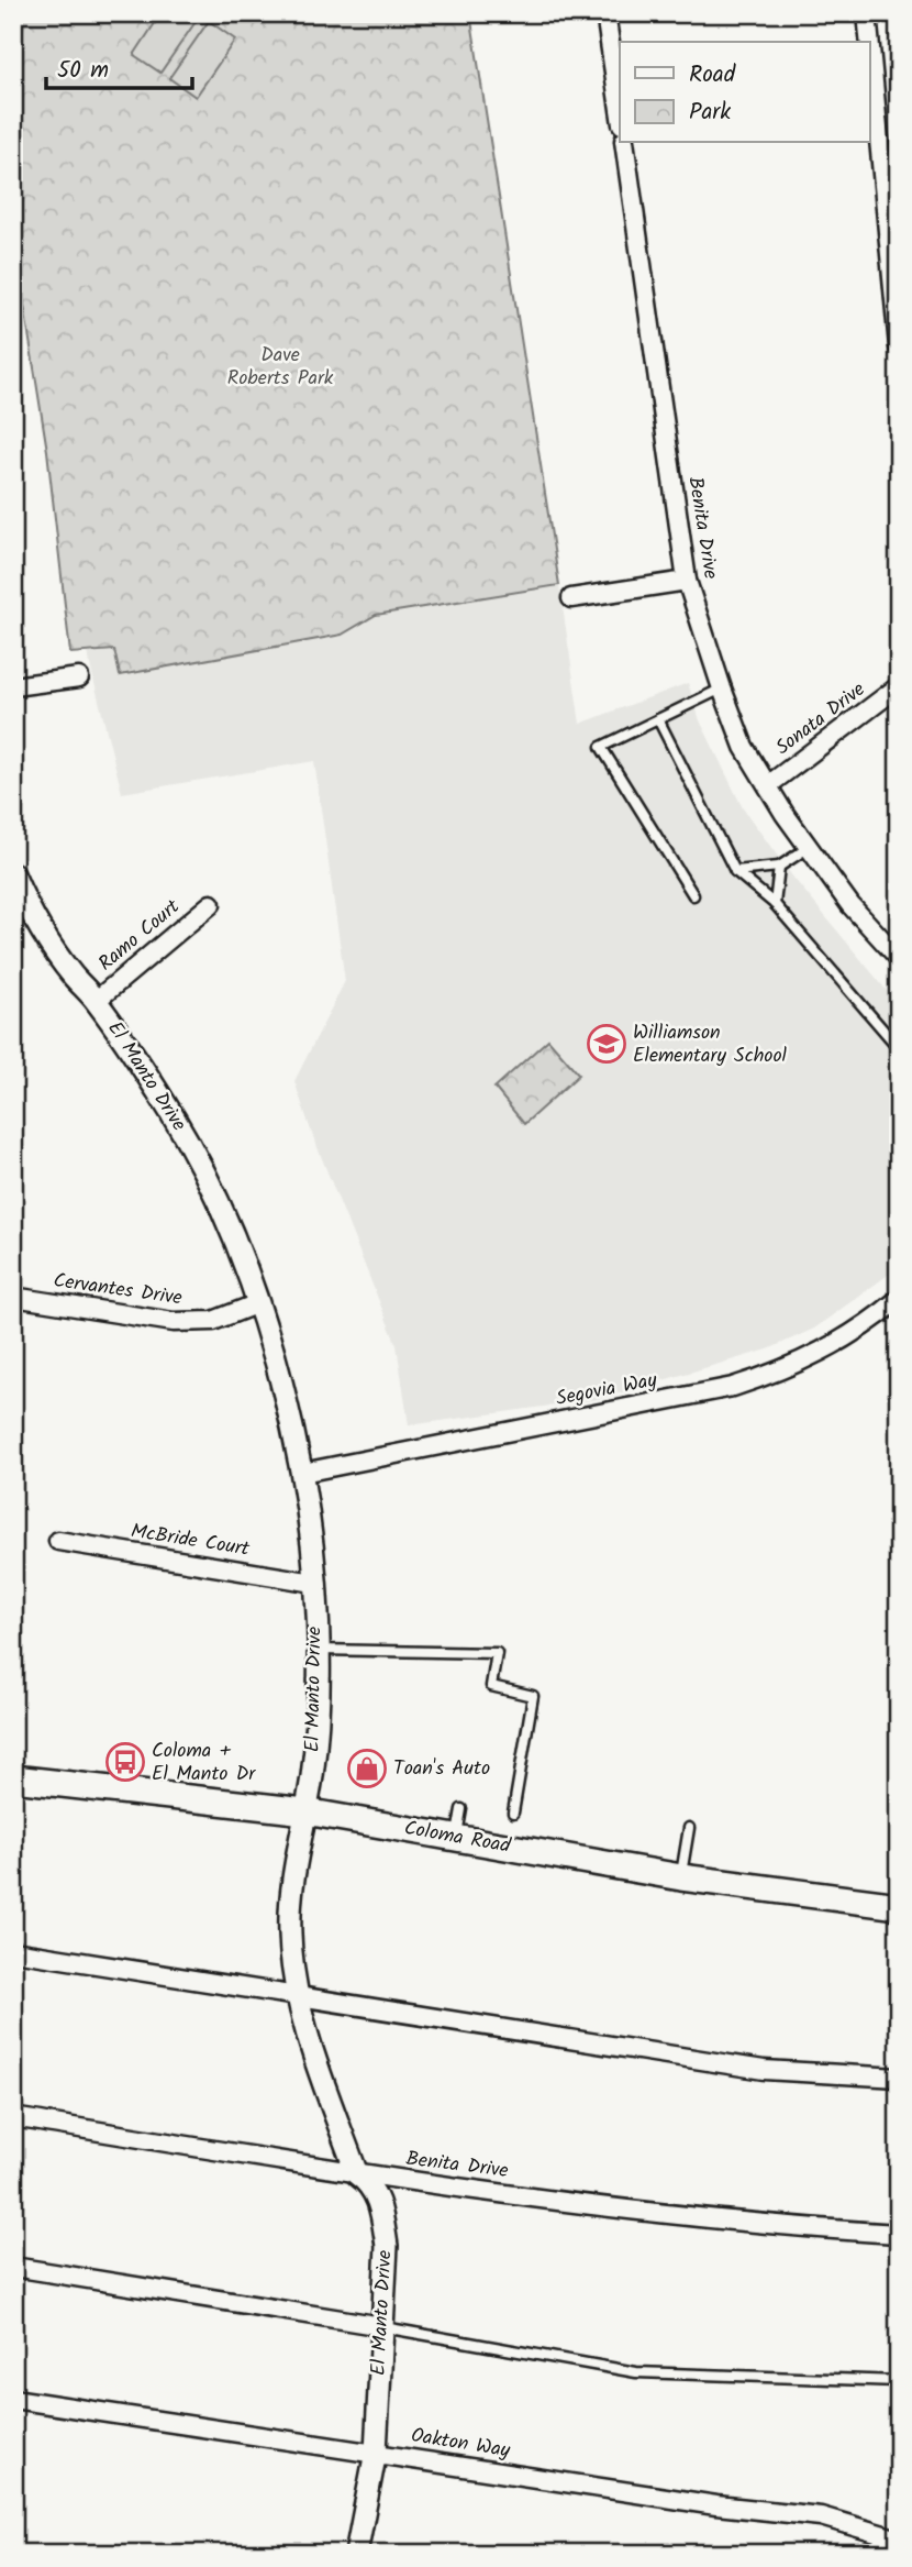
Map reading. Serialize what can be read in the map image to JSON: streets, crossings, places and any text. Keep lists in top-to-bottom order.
{
  "streets": {
    "main road": ["Coloma Road"],
    "street": [
      "Benita Drive",
      "Sonata Drive",
      "Ramo Court",
      "El Manto Drive",
      "Cervantes Drive",
      "Segovia Way",
      "McBride Court",
      "Oakton Way"
    ]
  },
  "crossings": [
    ["Benita Drive", "Sonata Drive"],
    ["Benita Drive", "El Manto Drive"],
    ["Ramo Court", "El Manto Drive"],
    ["El Manto Drive", "Cervantes Drive"],
    ["El Manto Drive", "Segovia Way"],
    ["El Manto Drive", "McBride Court"],
    ["El Manto Drive", "Coloma Road"],
    ["El Manto Drive", "Oakton Way"]
  ],
  "parks": ["Dave Roberts Park"],
  "places": {
    "school or university": ["Williamson Elementary School"],
    "bus stop": ["Coloma + El Manto Dr"],
    "shop": ["Toan's Auto"]
  },
  "legend": ["Road", "Park"],
  "scale_bar": "50 m"
}
